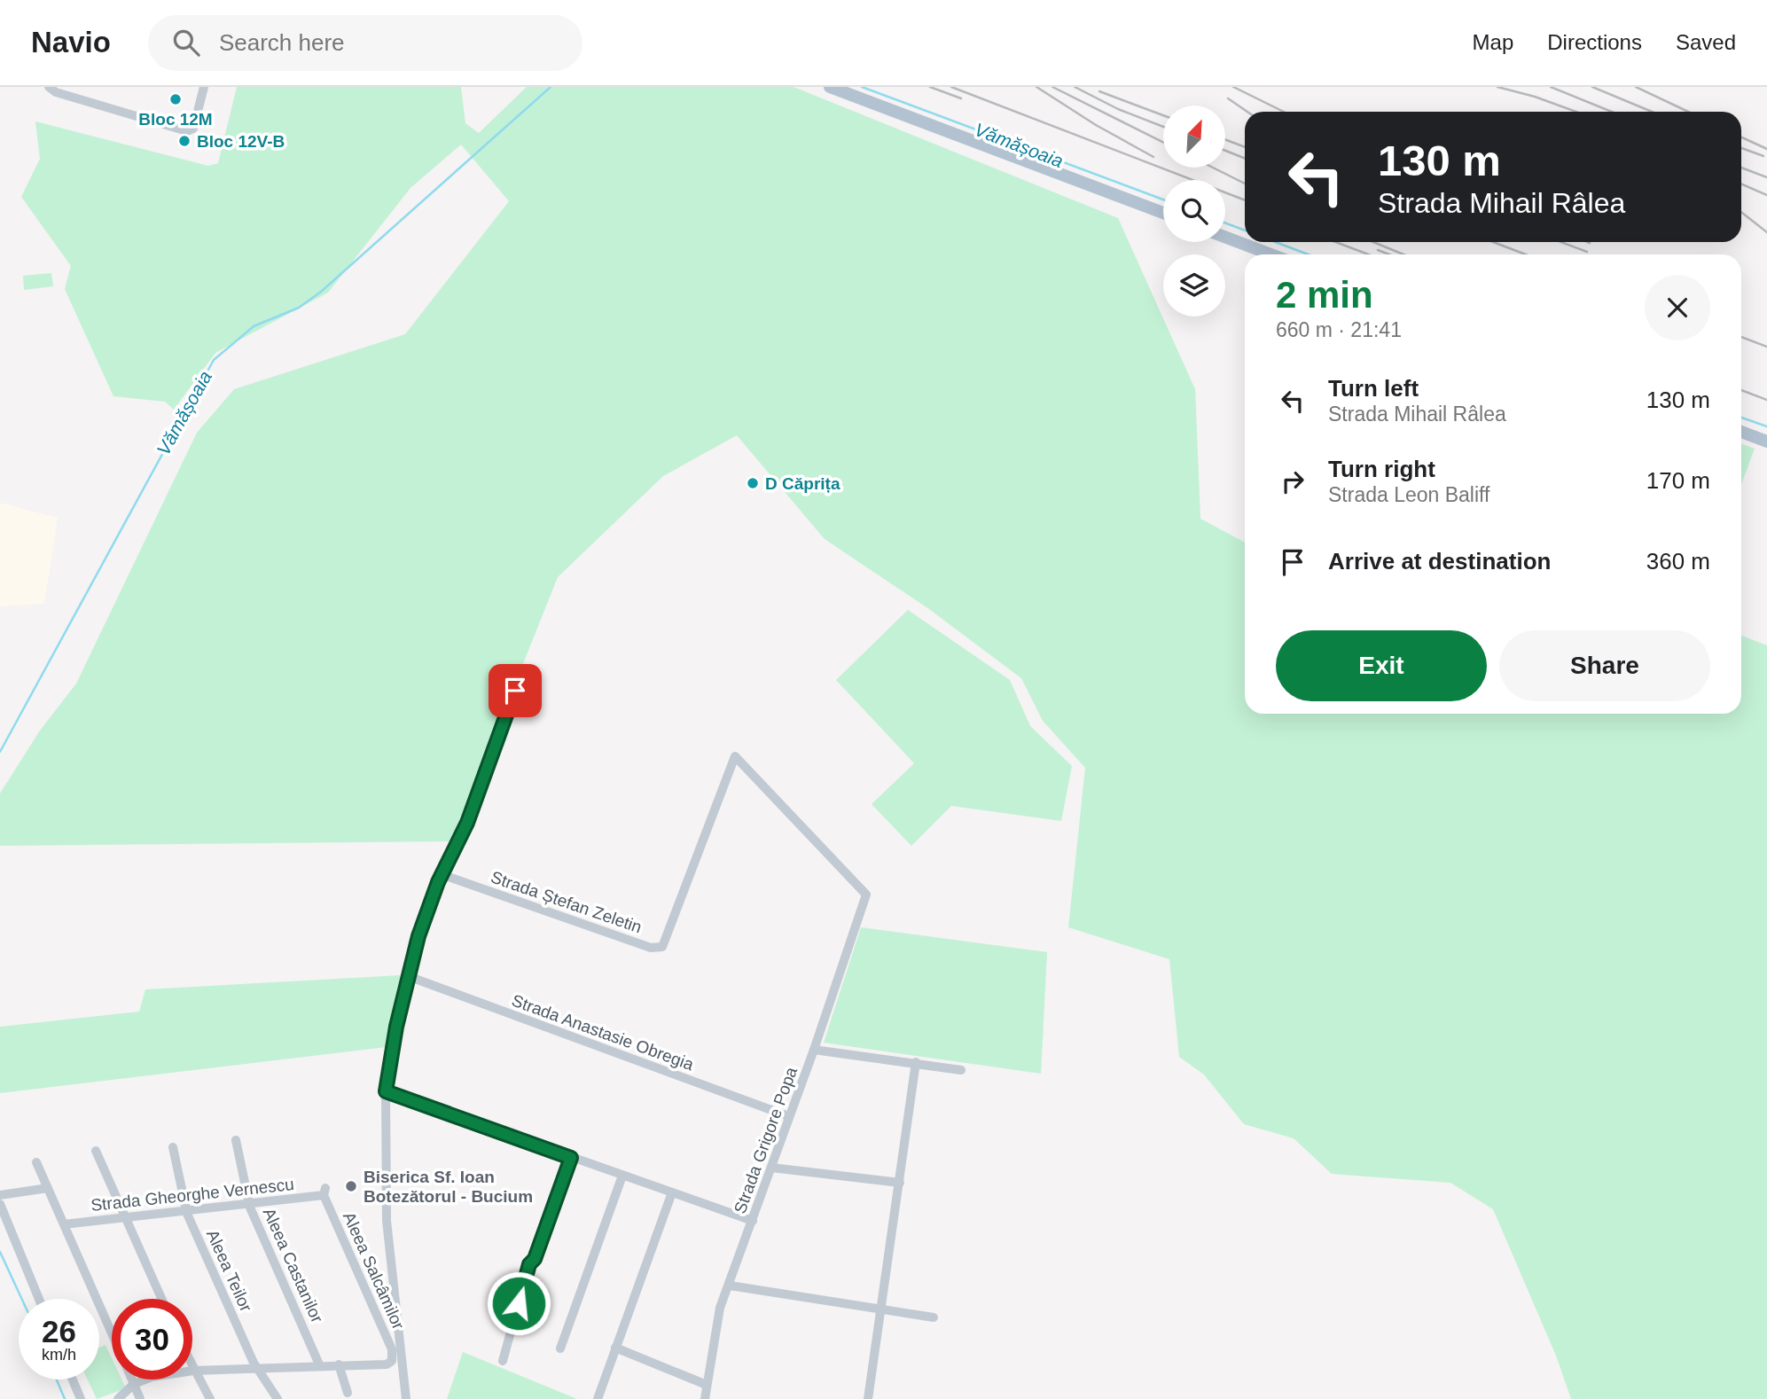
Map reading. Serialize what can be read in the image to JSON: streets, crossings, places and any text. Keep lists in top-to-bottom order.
{
  "streets": {
    "street": [
      "Strada Ștefan Zeletin",
      "Strada Anastasie Obregia",
      "Strada Grigore Popa",
      "Strada Gheorghe Vernescu",
      "Aleea Castanilor",
      "Aleea Teilor",
      "Aleea Salcâmilor"
    ]
  },
  "crossings": [
    ["Strada Ștefan Zeletin", "Strada Grigore Popa"],
    ["Strada Anastasie Obregia", "Strada Grigore Popa"],
    ["Strada Gheorghe Vernescu", "Aleea Castanilor"],
    ["Strada Gheorghe Vernescu", "Aleea Teilor"],
    ["Strada Gheorghe Vernescu", "Aleea Salcâmilor"]
  ],
  "water": ["Vămășoaia"],
  "places": [
    "Bloc 12M",
    "Bloc 12V-B",
    "D Căprița",
    "Biserica Sf. Ioan Botezătorul - Bucium"
  ],
  "north": "top right",
  "page": {
    "header": "Navio",
    "search": "Search here",
    "nav": ["Map", "Directions", "Saved"],
    "turn": ["130 m", "Strada Mihail Râlea"],
    "heading": ["2 min", "660 m · 21:41"],
    "list": [
      {
        "name": "Turn left",
        "note": "Strada Mihail Râlea",
        "value": "130 m"
      },
      {
        "name": "Turn right",
        "note": "Strada Leon Baliff",
        "value": "170 m"
      },
      {
        "name": "Arrive at destination",
        "value": "360 m"
      }
    ],
    "buttons": ["Exit", "Share"],
    "speed": "26 km/h",
    "limit": "30"
  }
}
